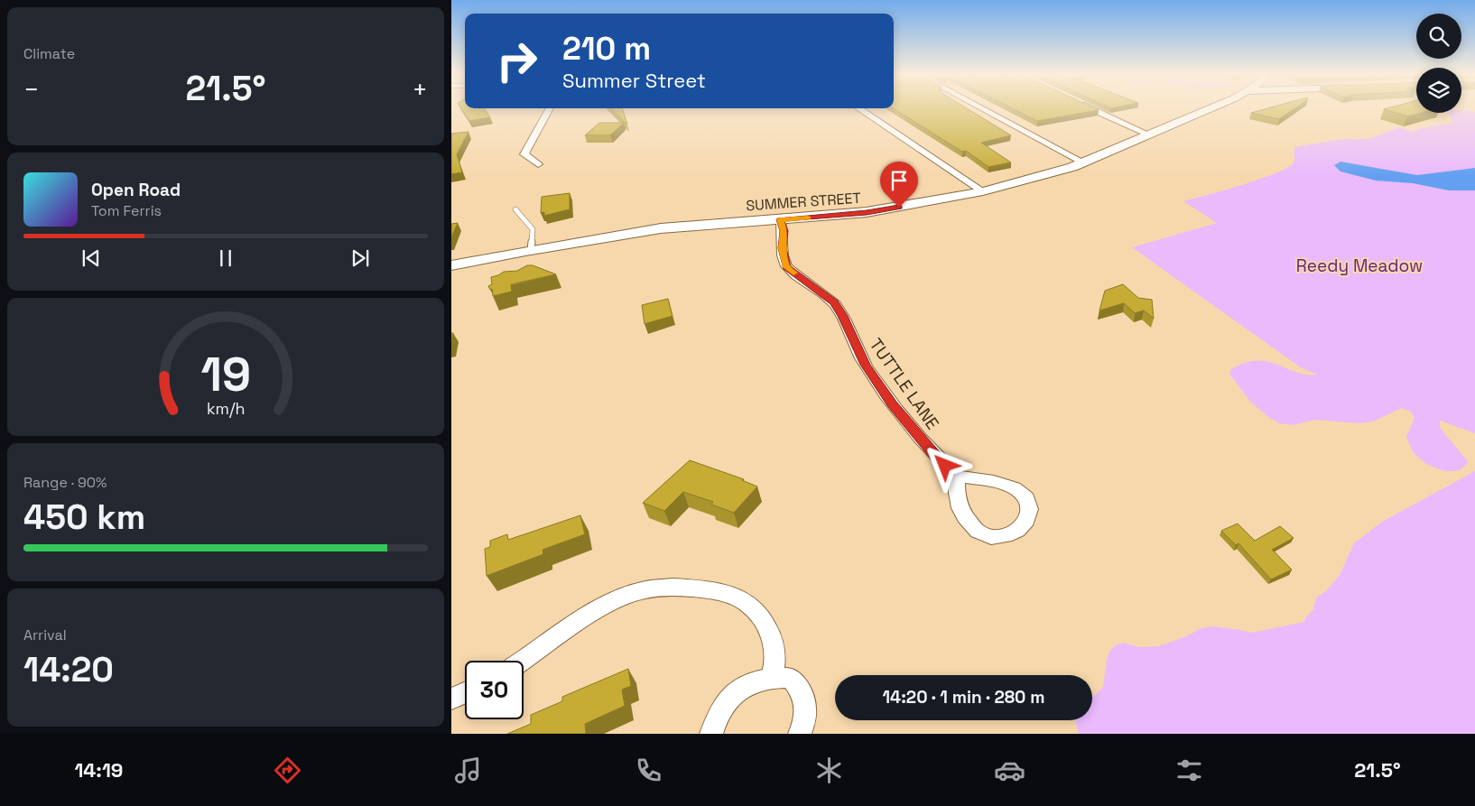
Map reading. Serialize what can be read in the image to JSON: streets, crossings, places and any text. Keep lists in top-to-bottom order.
{
  "streets": {
    "main road": ["SUMMER STREET"],
    "street": ["TUTTLE LANE"]
  },
  "crossings": [
    ["SUMMER STREET", "TUTTLE LANE"]
  ],
  "parks": ["Reedy Meadow"],
  "page": {
    "tile": [
      "Climate",
      ["Range · 90%", "450 km"],
      ["Arrival", "14:20"]
    ],
    "turn": ["210 m", "Summer Street"],
    "heat": ["−", "21.5°", "+"],
    "song": ["Open Road", "Tom Ferris"],
    "limit": "30",
    "trip": "14:20 · 1 min · 280 m",
    "tabs": ["14:19", "21.5°"],
    "gauge": ["19", "km/h"]
  }
}
